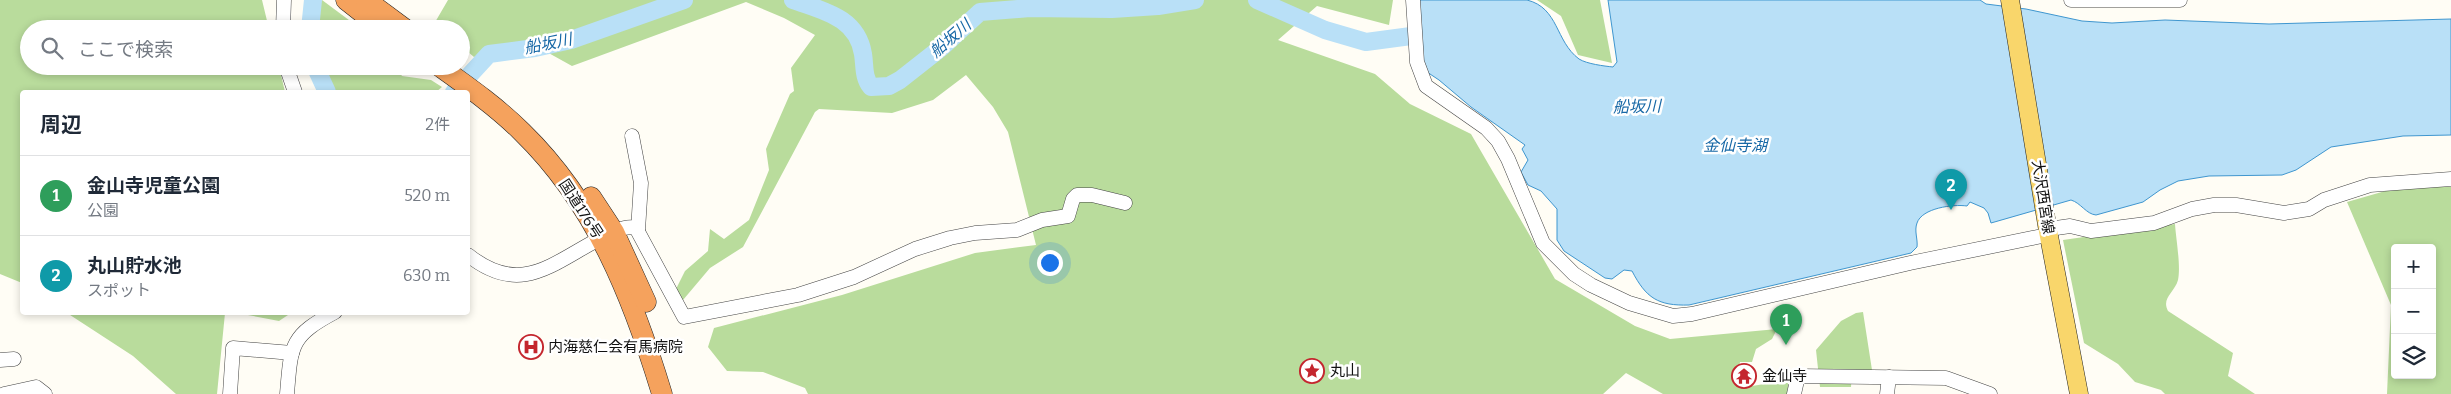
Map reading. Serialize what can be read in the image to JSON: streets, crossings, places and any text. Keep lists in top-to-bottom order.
{
  "streets": {
    "highway": ["国道176号"],
    "main road": ["大沢西宮線"]
  },
  "water": ["船坂川", "金仙寺湖"],
  "places": {
    "hospital": ["内海慈仁会有馬病院"],
    "place": ["丸山"],
    "temple": ["金仙寺"]
  },
  "page": {
    "search": "ここで検索",
    "heading": ["周辺", "2件"],
    "list": [
      {
        "mark": "1",
        "name": "金山寺児童公園",
        "note": "公園",
        "value": "520 m"
      },
      {
        "mark": "2",
        "name": "丸山貯水池",
        "note": "スポット",
        "value": "630 m"
      }
    ],
    "pins": ["2", "1"],
    "map_buttons": ["+", "−"]
  }
}
